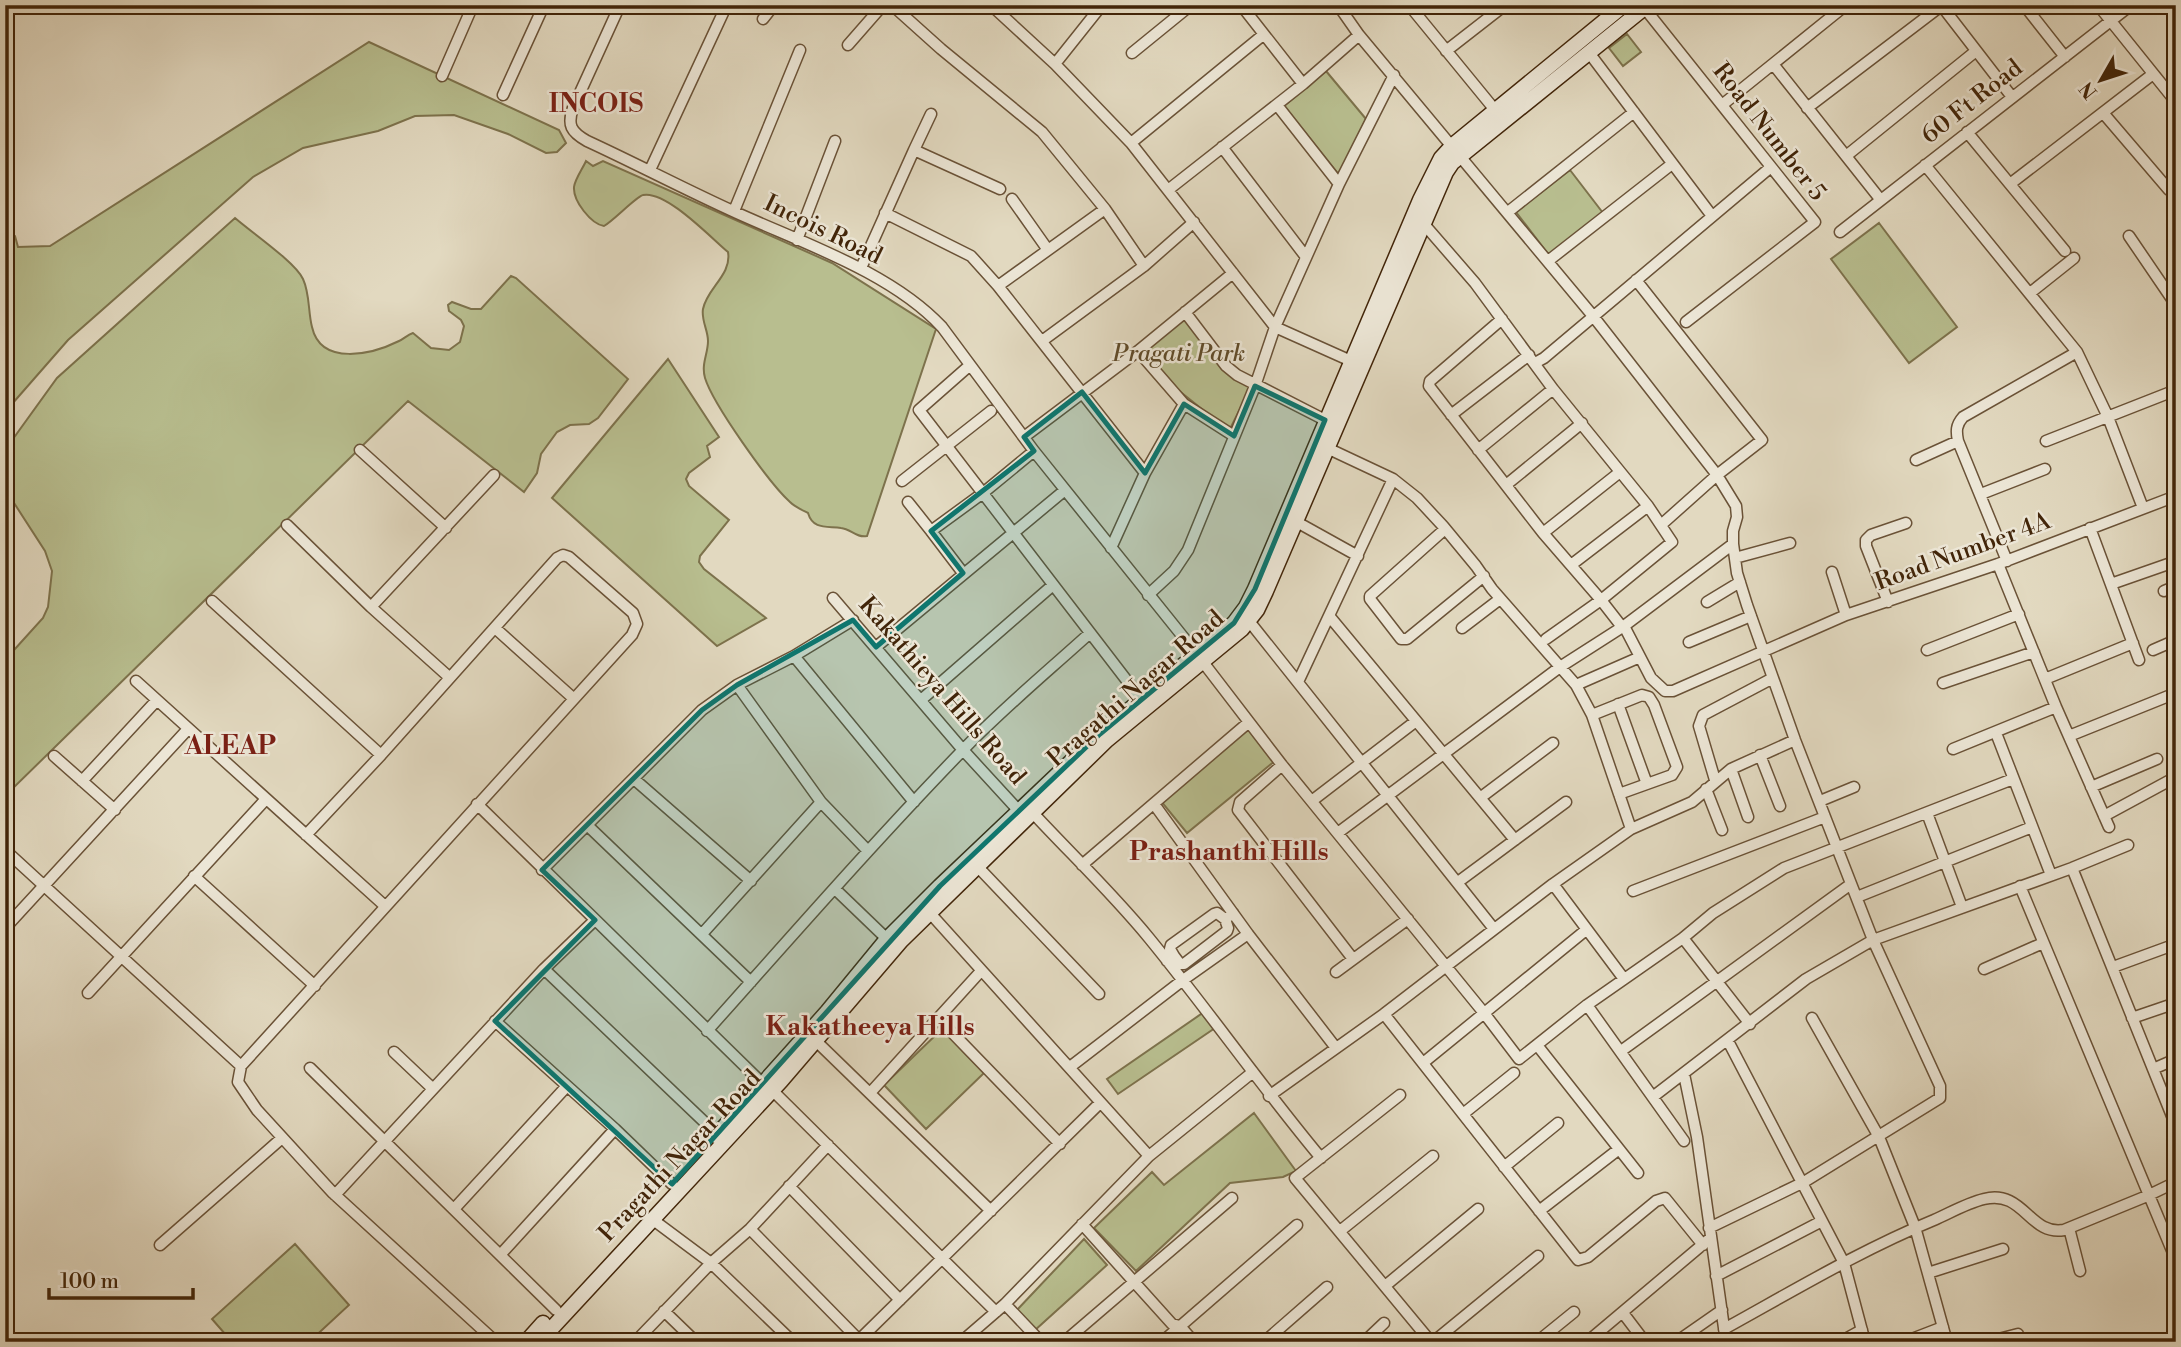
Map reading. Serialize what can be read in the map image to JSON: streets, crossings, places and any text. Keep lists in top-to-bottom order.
{
  "streets": {
    "main road": ["Pragathi Nagar Road"],
    "street": [
      "60 Ft Road",
      "Road Number 5",
      "Incois Road",
      "Road Number 4A",
      "Kakathieya Hills Road"
    ]
  },
  "crossings": [
    ["Road Number 5", "Pragathi Nagar Road"],
    ["Incois Road", "Pragathi Nagar Road"],
    ["Pragathi Nagar Road", "Kakathieya Hills Road"]
  ],
  "districts": [
    "INCOIS",
    "ALEAP",
    "Prashanthi Hills",
    "Kakatheeya Hills"
  ],
  "parks": ["Pragati Park"],
  "scale_bar": "100 m",
  "north": "bottom left"
}
